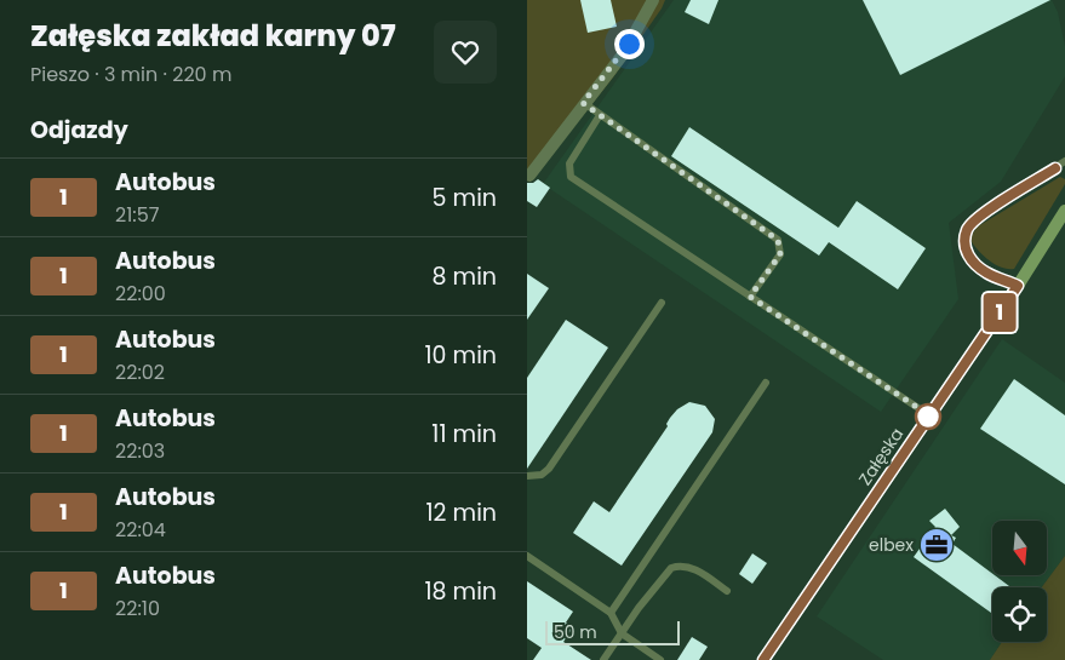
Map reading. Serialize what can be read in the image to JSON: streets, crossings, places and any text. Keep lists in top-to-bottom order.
{
  "streets": {
    "street": ["Załęska"]
  },
  "places": {
    "office": ["elbex"]
  },
  "lines": ["bus line 1"],
  "scale_bar": "50 m",
  "north": "bottom",
  "page": {
    "heading": [
      ["Załęska zakład karny 07", "Pieszo · 3 min · 220 m"],
      "Odjazdy"
    ],
    "on_map": "1",
    "list": [
      {
        "mark": "1",
        "name": "Autobus",
        "note": "21:57",
        "value": "5 min"
      },
      {
        "mark": "1",
        "name": "Autobus",
        "note": "22:00",
        "value": "8 min"
      },
      {
        "mark": "1",
        "name": "Autobus",
        "note": "22:02",
        "value": "10 min"
      },
      {
        "mark": "1",
        "name": "Autobus",
        "note": "22:03",
        "value": "11 min"
      },
      {
        "mark": "1",
        "name": "Autobus",
        "note": "22:04",
        "value": "12 min"
      },
      {
        "mark": "1",
        "name": "Autobus",
        "note": "22:10",
        "value": "18 min"
      }
    ],
    "scale": "50 m"
  }
}
